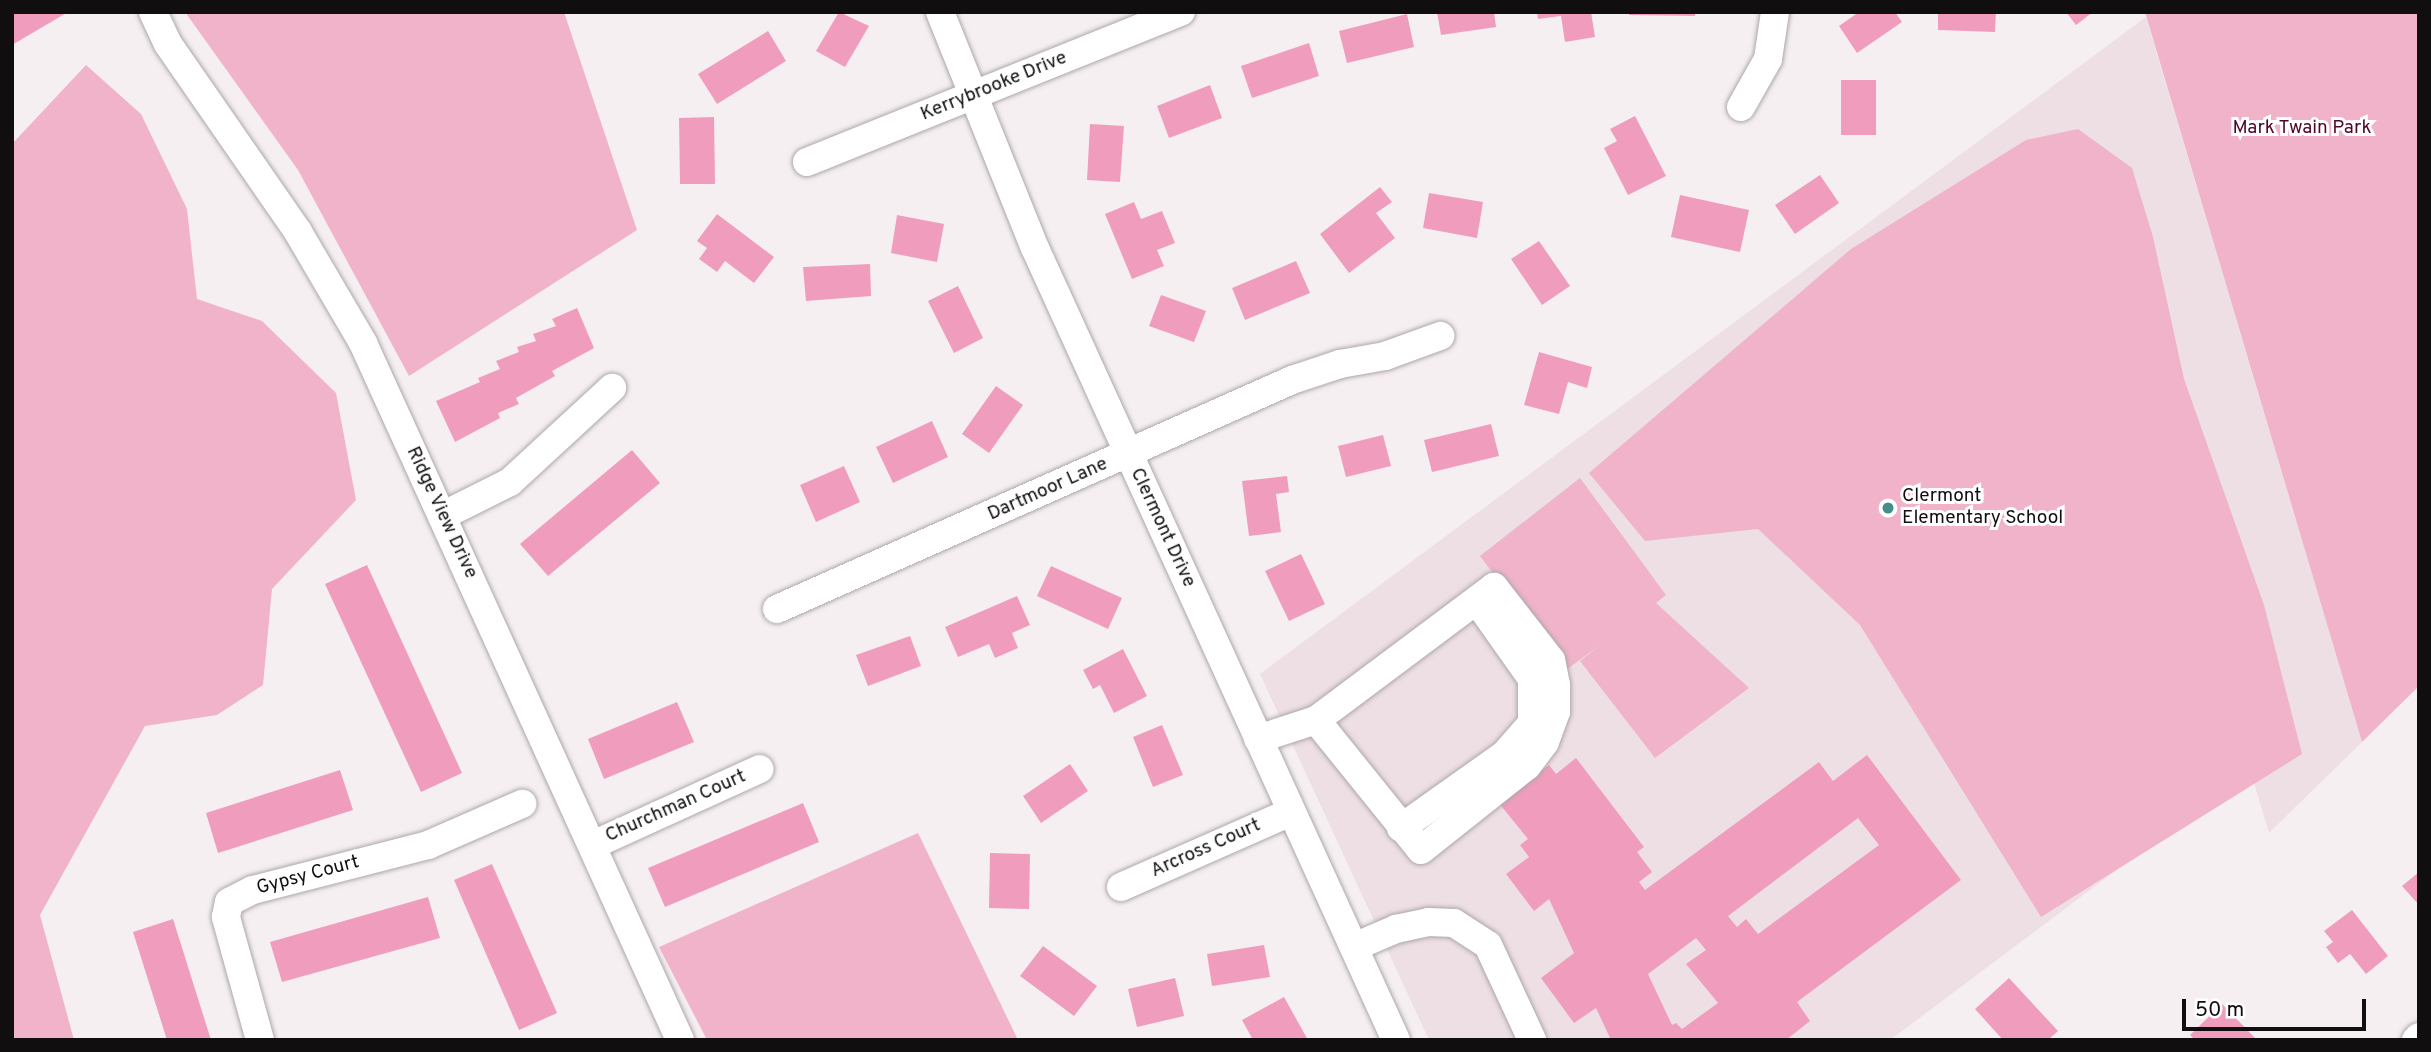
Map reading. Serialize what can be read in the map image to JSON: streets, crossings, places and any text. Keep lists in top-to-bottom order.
{
  "streets": {
    "street": [
      "Kerrybrooke Drive",
      "Dartmoor Lane",
      "Ridge View Drive",
      "Clermont Drive",
      "Churchman Court",
      "Arcross Court",
      "Gypsy Court"
    ]
  },
  "crossings": [
    ["Kerrybrooke Drive", "Clermont Drive"],
    ["Dartmoor Lane", "Clermont Drive"],
    ["Ridge View Drive", "Churchman Court"],
    ["Clermont Drive", "Arcross Court"]
  ],
  "parks": ["Mark Twain Park"],
  "places": ["Clermont Elementary School"],
  "scale_bar": "50 m"
}
